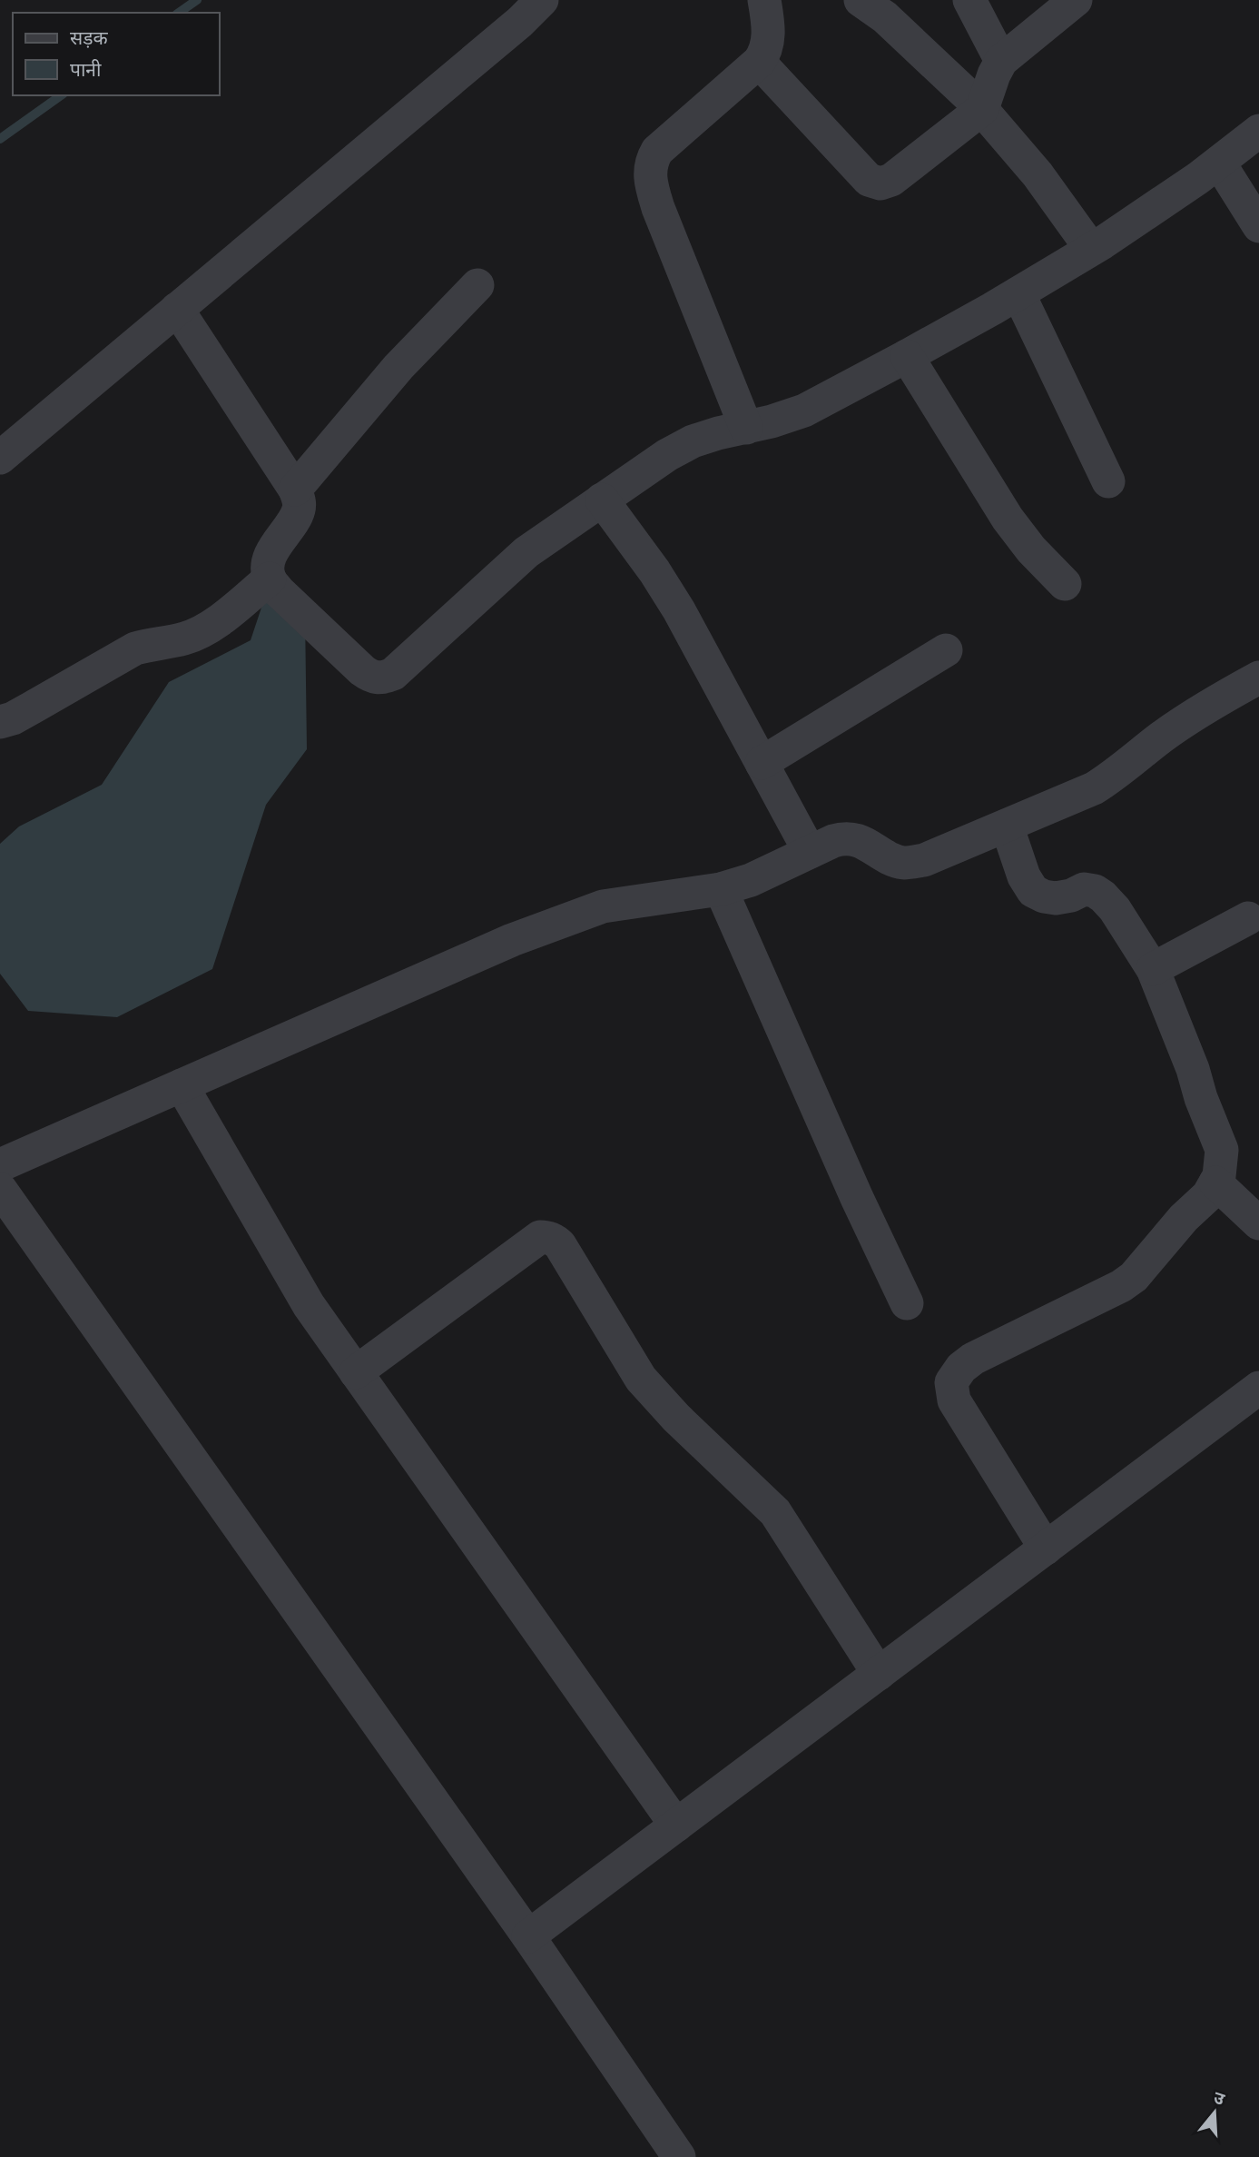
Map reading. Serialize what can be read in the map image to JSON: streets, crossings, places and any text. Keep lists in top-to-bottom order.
{
  "legend": ["सड़क", "पानी"],
  "north": "top"
}
